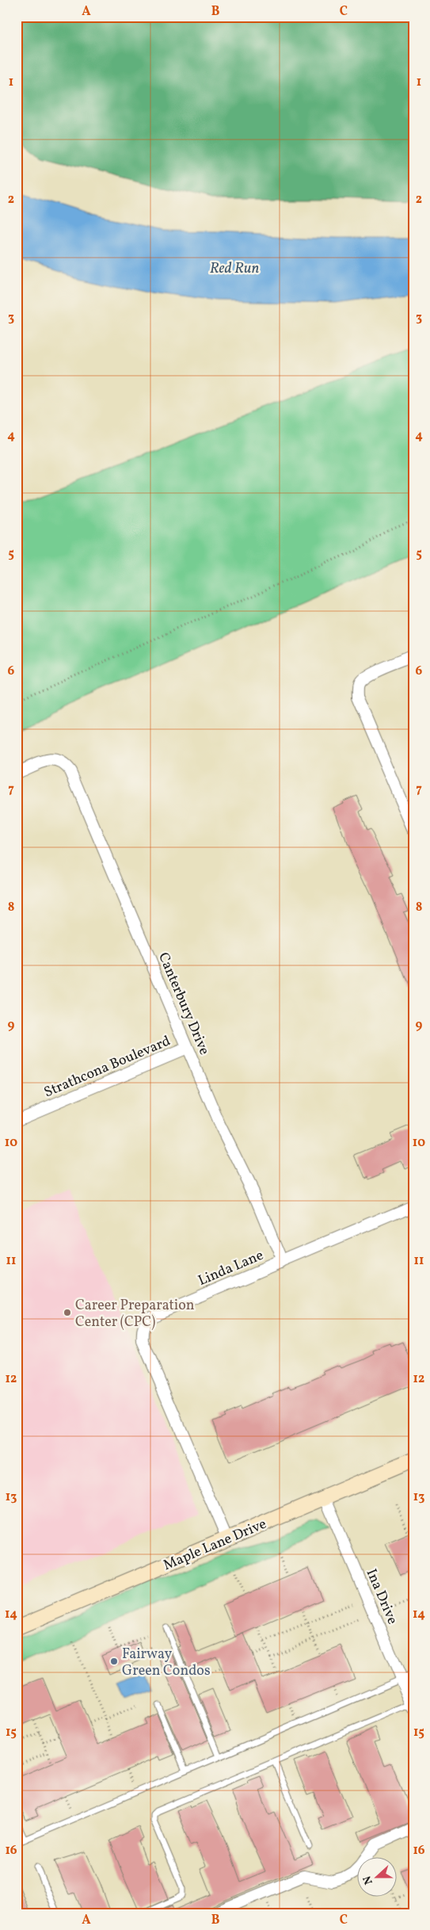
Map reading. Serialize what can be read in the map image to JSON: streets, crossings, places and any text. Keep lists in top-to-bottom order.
{
  "streets": {
    "street": [
      "Canterbury Drive",
      "Strathcona Boulevard",
      "Linda Lane",
      "Maple Lane Drive",
      "Ina Drive"
    ]
  },
  "crossings": [
    ["Canterbury Drive", "Strathcona Boulevard"],
    ["Canterbury Drive", "Linda Lane"],
    ["Linda Lane", "Maple Lane Drive"],
    ["Maple Lane Drive", "Ina Drive"]
  ],
  "water": ["Red Run"],
  "places": ["Career Preparation Center (CPC)", "Fairway Green Condos"],
  "north": "left",
  "grid": {
    "columns": ["A", "B", "C"],
    "rows": [
      "1",
      "2",
      "3",
      "4",
      "5",
      "6",
      "7",
      "8",
      "9",
      "10",
      "11",
      "12",
      "13",
      "14",
      "15",
      "16"
    ]
  }
}
